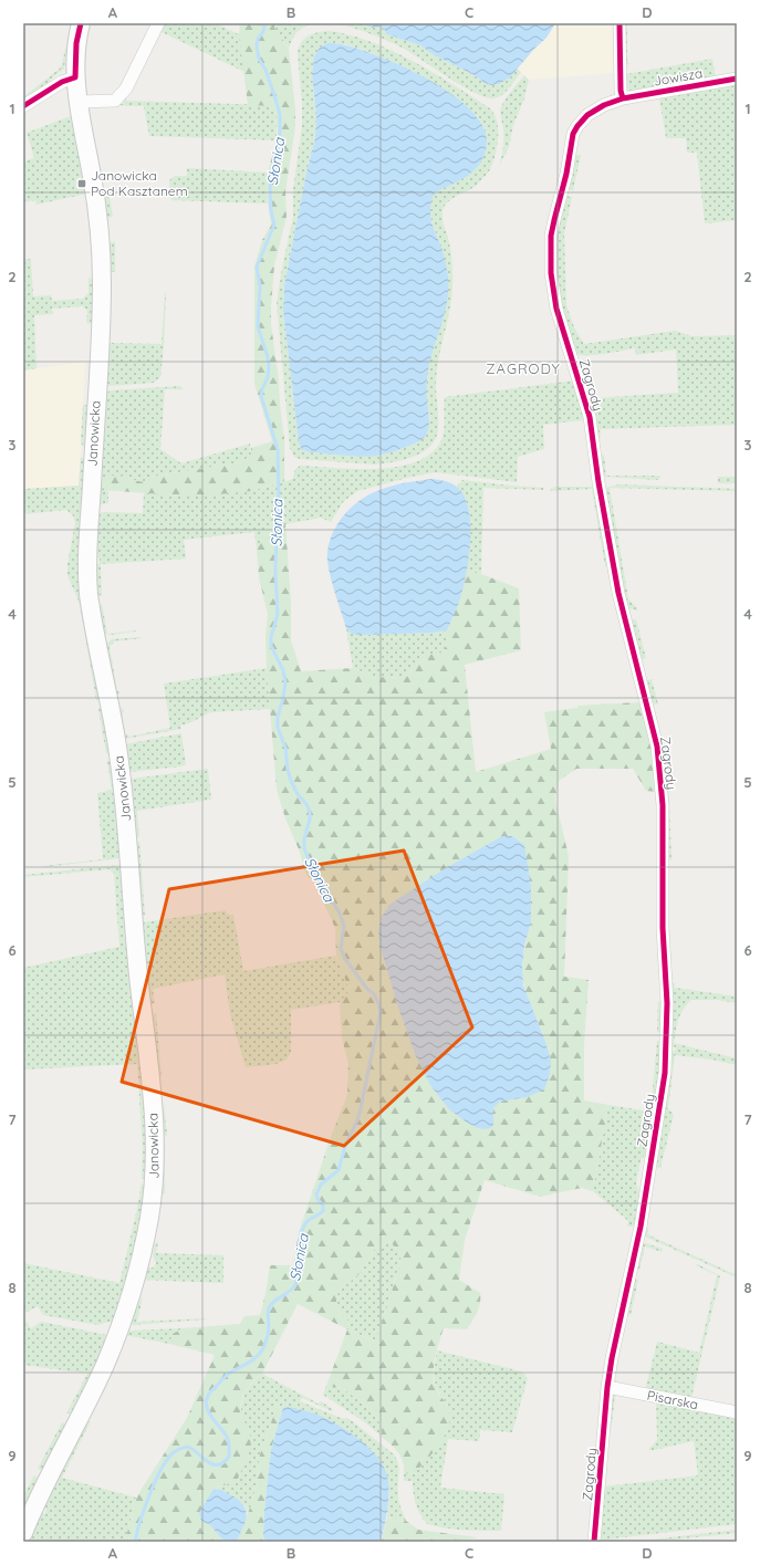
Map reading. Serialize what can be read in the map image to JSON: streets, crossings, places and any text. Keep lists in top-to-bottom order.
{
  "streets": {
    "street": [
      "Jowisza",
      "Zagrody",
      "Janowicka",
      "Pisarska"
    ]
  },
  "crossings": [
    ["Jowisza", "Zagrody"],
    ["Zagrody", "Pisarska"]
  ],
  "districts": ["ZAGRODY"],
  "water": ["Słonica"],
  "places": {
    "transit": ["Janowicka Pod Kasztanem"]
  },
  "grid": {
    "columns": [
      "A",
      "B",
      "C",
      "D"
    ],
    "rows": [
      "1",
      "2",
      "3",
      "4",
      "5",
      "6",
      "7",
      "8",
      "9"
    ]
  }
}
